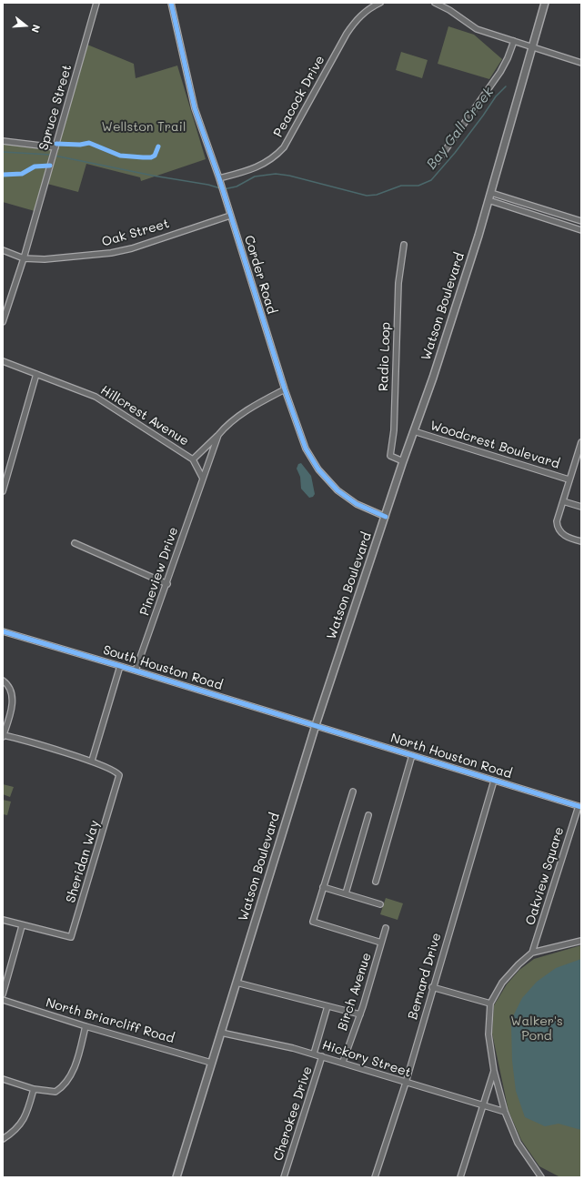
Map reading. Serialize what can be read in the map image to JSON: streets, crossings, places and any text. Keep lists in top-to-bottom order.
{
  "streets": {
    "main road": ["Watson Boulevard"],
    "street": [
      "Peacock Drive",
      "Spruce Street",
      "Oak Street",
      "Corder Road",
      "Radio Loop",
      "Hillcrest Avenue",
      "Woodcrest Boulevard",
      "Pineview Drive",
      "South Houston Road",
      "North Houston Road",
      "Sheridan Way",
      "Oakview Square",
      "Bernard Drive",
      "Birch Avenue",
      "North Briarcliff Road",
      "Hickory Street",
      "Cherokee Drive"
    ]
  },
  "crossings": [
    ["Peacock Drive", "Corder Road"],
    ["Spruce Street", "Oak Street"],
    ["Oak Street", "Corder Road"],
    ["Corder Road", "Watson Boulevard"],
    ["Watson Boulevard", "Radio Loop"],
    ["Watson Boulevard", "Woodcrest Boulevard"],
    ["Watson Boulevard", "South Houston Road"],
    ["Watson Boulevard", "North Houston Road"],
    ["Watson Boulevard", "North Briarcliff Road"],
    ["Watson Boulevard", "Hickory Street"],
    ["Hillcrest Avenue", "Pineview Drive"],
    ["Pineview Drive", "South Houston Road"],
    ["South Houston Road", "North Houston Road"],
    ["North Houston Road", "Oakview Square"],
    ["North Houston Road", "Bernard Drive"],
    ["Bernard Drive", "Hickory Street"],
    ["Birch Avenue", "Hickory Street"],
    ["Hickory Street", "Cherokee Drive"]
  ],
  "water": ["Bay Gall Creek"],
  "parks": ["Wellston Trail", "Walker's Pond"],
  "north": "right"
}
